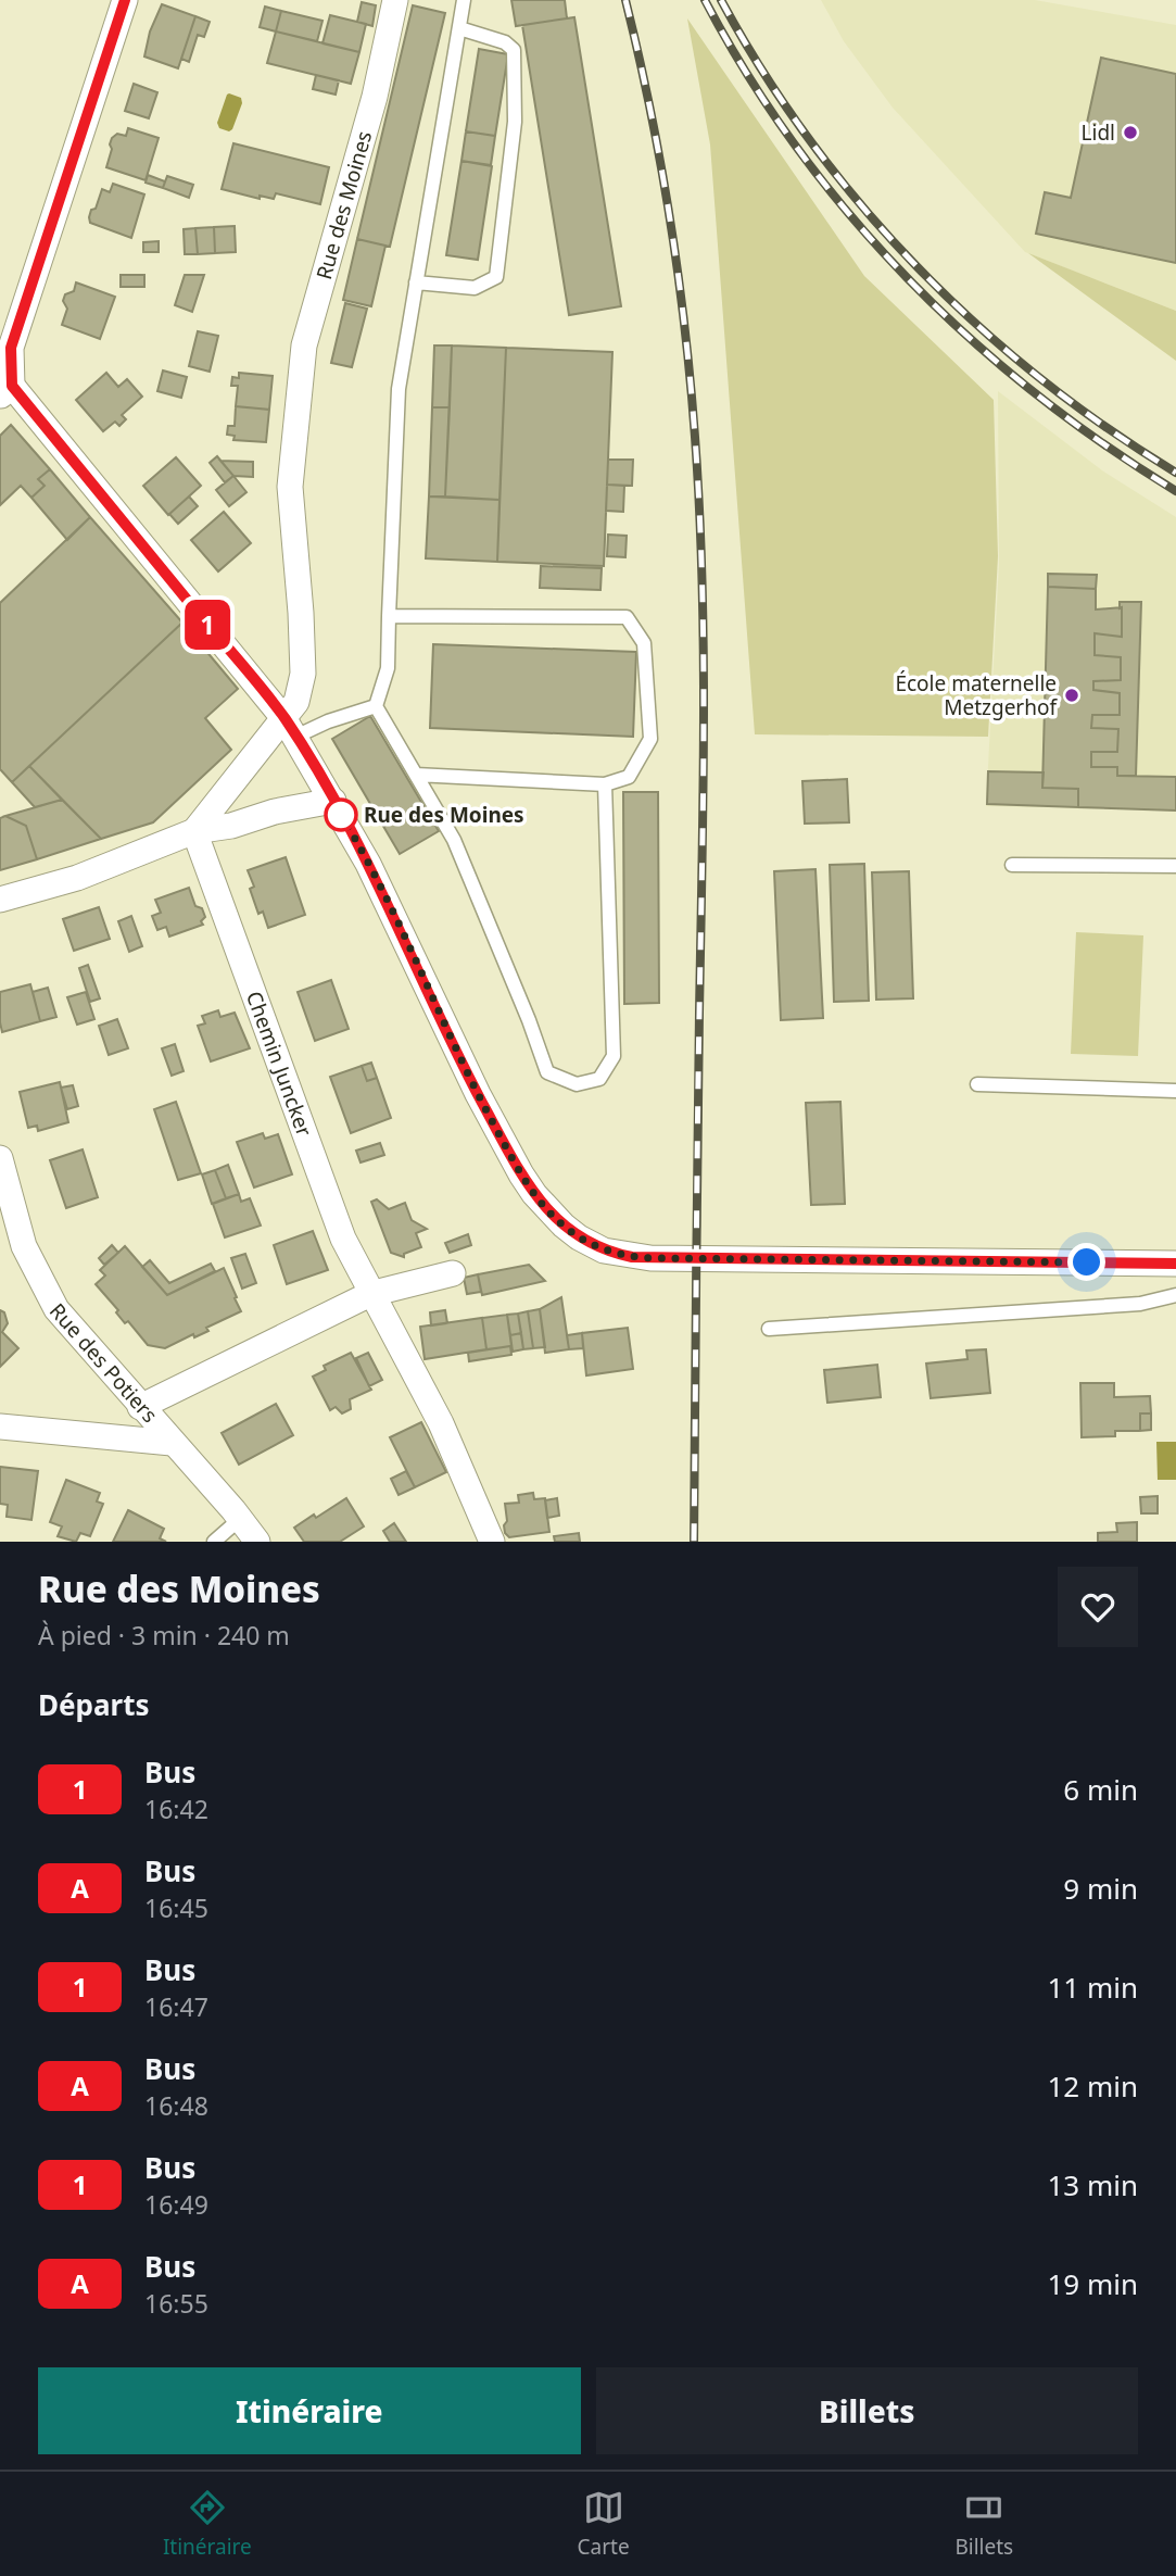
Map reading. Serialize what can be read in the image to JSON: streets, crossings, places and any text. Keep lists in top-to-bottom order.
{
  "streets": {
    "street": ["Rue des Moines", "Chemin Juncker", "Rue des Potiers"]
  },
  "crossings": [
    ["Rue des Moines", "Chemin Juncker"]
  ],
  "places": ["Lidl", "École maternelle Metzgerhof", "Rue des Moines"],
  "lines": ["bus line 1"],
  "page": {
    "on_map": "1",
    "heading": [
      ["Rue des Moines", "À pied · 3 min · 240 m"],
      "Départs"
    ],
    "list": [
      {
        "mark": "1",
        "name": "Bus",
        "note": "16:42",
        "value": "6 min"
      },
      {
        "mark": "A",
        "name": "Bus",
        "note": "16:45",
        "value": "9 min"
      },
      {
        "mark": "1",
        "name": "Bus",
        "note": "16:47",
        "value": "11 min"
      },
      {
        "mark": "A",
        "name": "Bus",
        "note": "16:48",
        "value": "12 min"
      },
      {
        "mark": "1",
        "name": "Bus",
        "note": "16:49",
        "value": "13 min"
      },
      {
        "mark": "A",
        "name": "Bus",
        "note": "16:55",
        "value": "19 min"
      }
    ],
    "buttons": ["Itinéraire", "Billets"],
    "tabs": ["Itinéraire", "Carte", "Billets"]
  }
}
